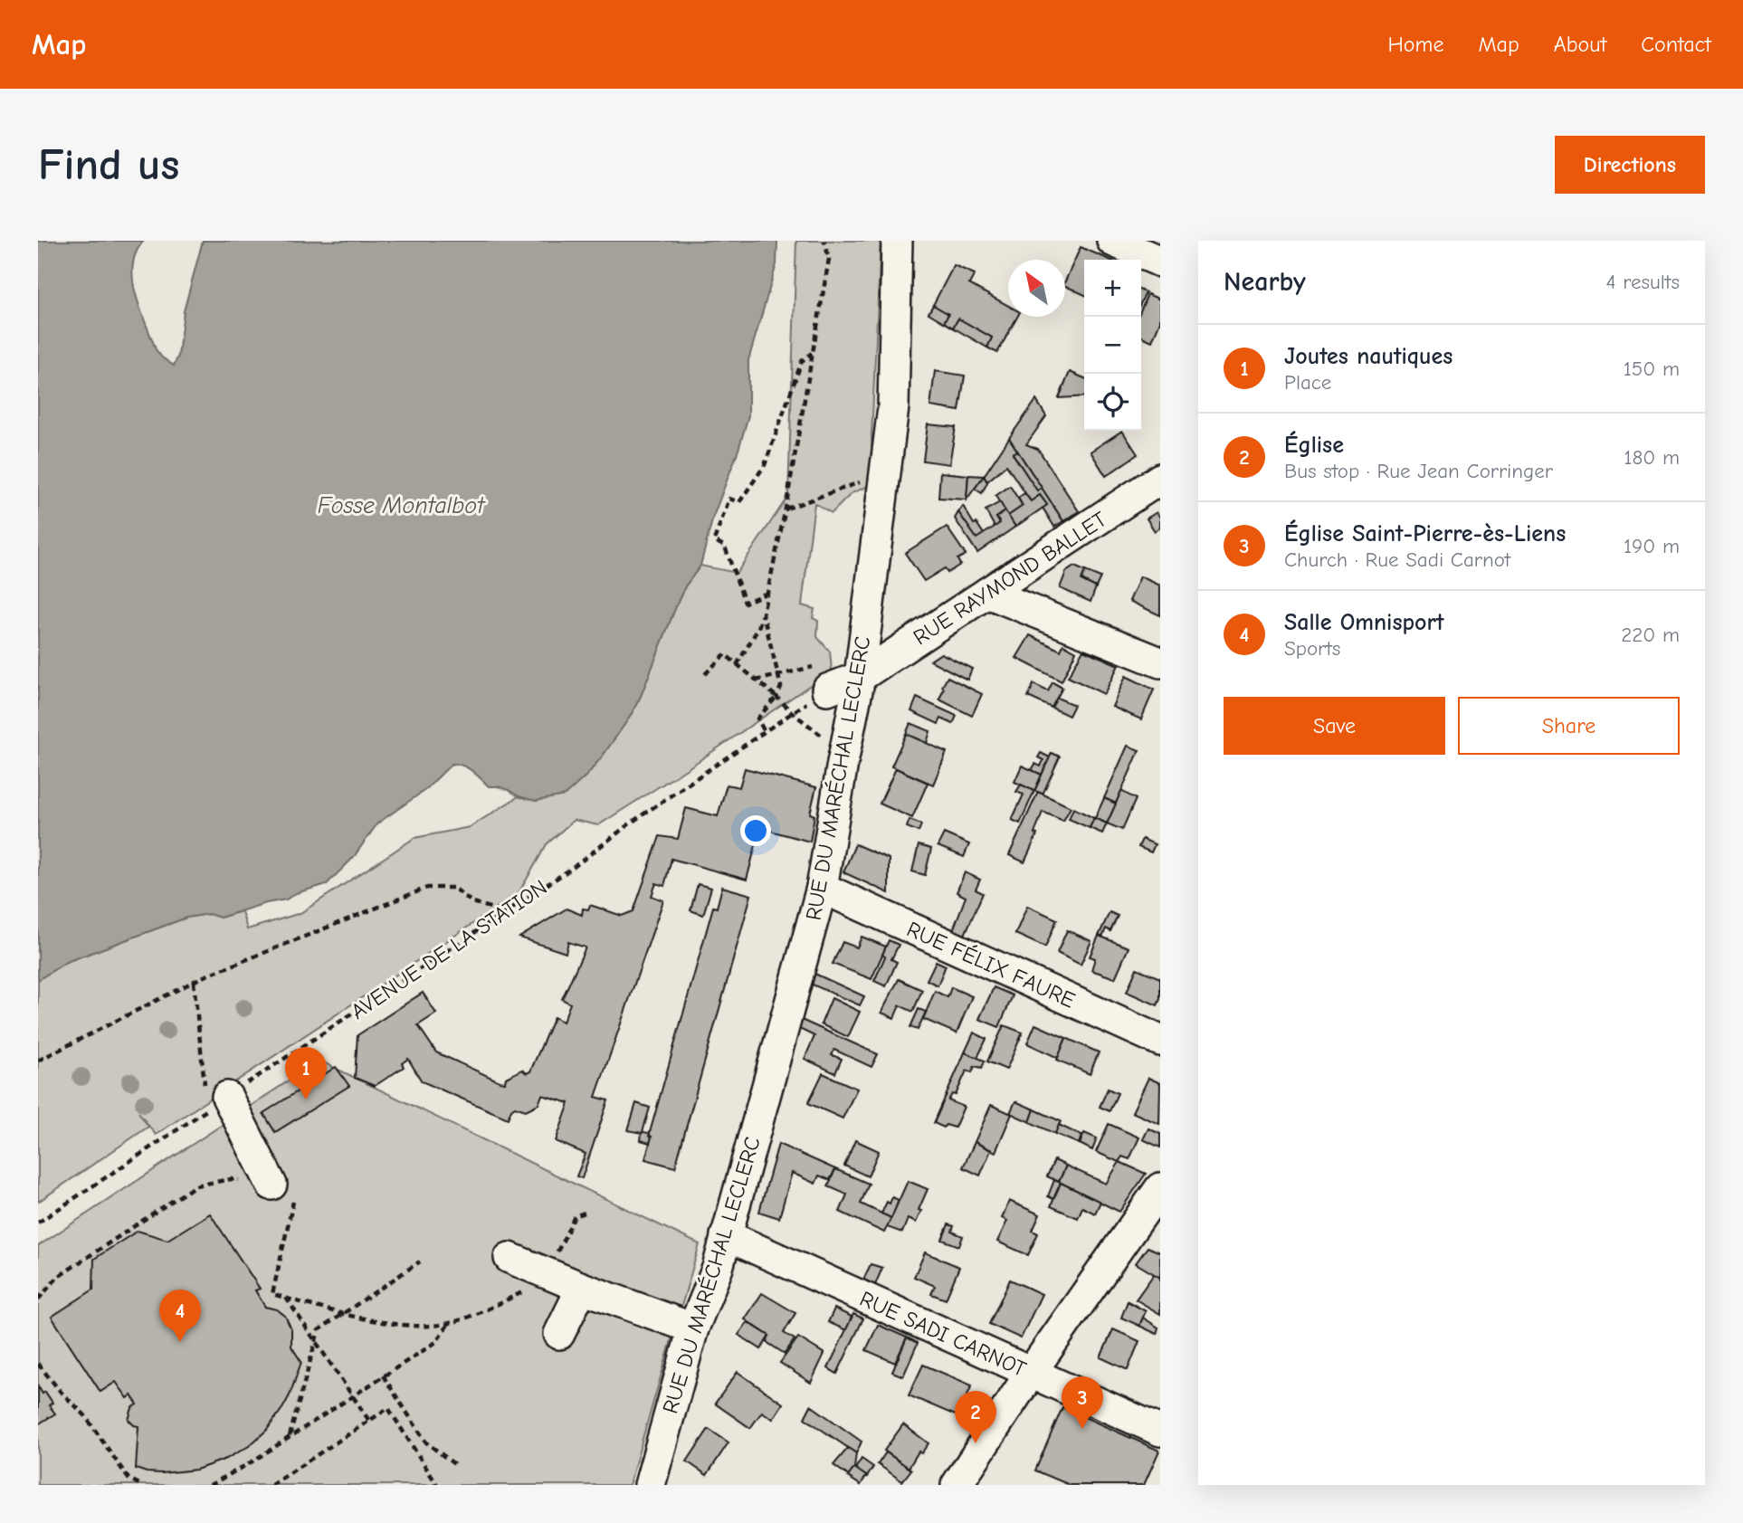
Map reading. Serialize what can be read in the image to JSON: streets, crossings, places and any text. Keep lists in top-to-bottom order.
{
  "streets": {
    "street": [
      "RUE RAYMOND BALLET",
      "RUE DU MARÉCHAL LECLERC",
      "RUE FÉLIX FAURE",
      "RUE SADI CARNOT"
    ],
    "path": ["AVENUE DE LA STATION"]
  },
  "crossings": [
    ["RUE RAYMOND BALLET", "RUE DU MARÉCHAL LECLERC"],
    ["RUE DU MARÉCHAL LECLERC", "RUE FÉLIX FAURE"],
    ["RUE DU MARÉCHAL LECLERC", "RUE SADI CARNOT"]
  ],
  "water": ["Fosse Montalbot"],
  "north": "top left",
  "page": {
    "header": "Map",
    "nav": [
      "Home",
      "Map",
      "About",
      "Contact"
    ],
    "buttons": [
      "Directions",
      ["Save", "Share"]
    ],
    "title": "Find us",
    "heading": ["Nearby", "4 results"],
    "map_buttons": ["+", "−"],
    "list": [
      {
        "mark": "1",
        "name": "Joutes nautiques",
        "note": "Place",
        "value": "150 m"
      },
      {
        "mark": "2",
        "name": "Église",
        "note": "Bus stop · Rue Jean Corringer",
        "value": "180 m"
      },
      {
        "mark": "3",
        "name": "Église Saint-Pierre-ès-Liens",
        "note": "Church · Rue Sadi Carnot",
        "value": "190 m"
      },
      {
        "mark": "4",
        "name": "Salle Omnisport",
        "note": "Sports",
        "value": "220 m"
      }
    ],
    "pins": [
      "1",
      "4",
      "3",
      "2"
    ]
  }
}
